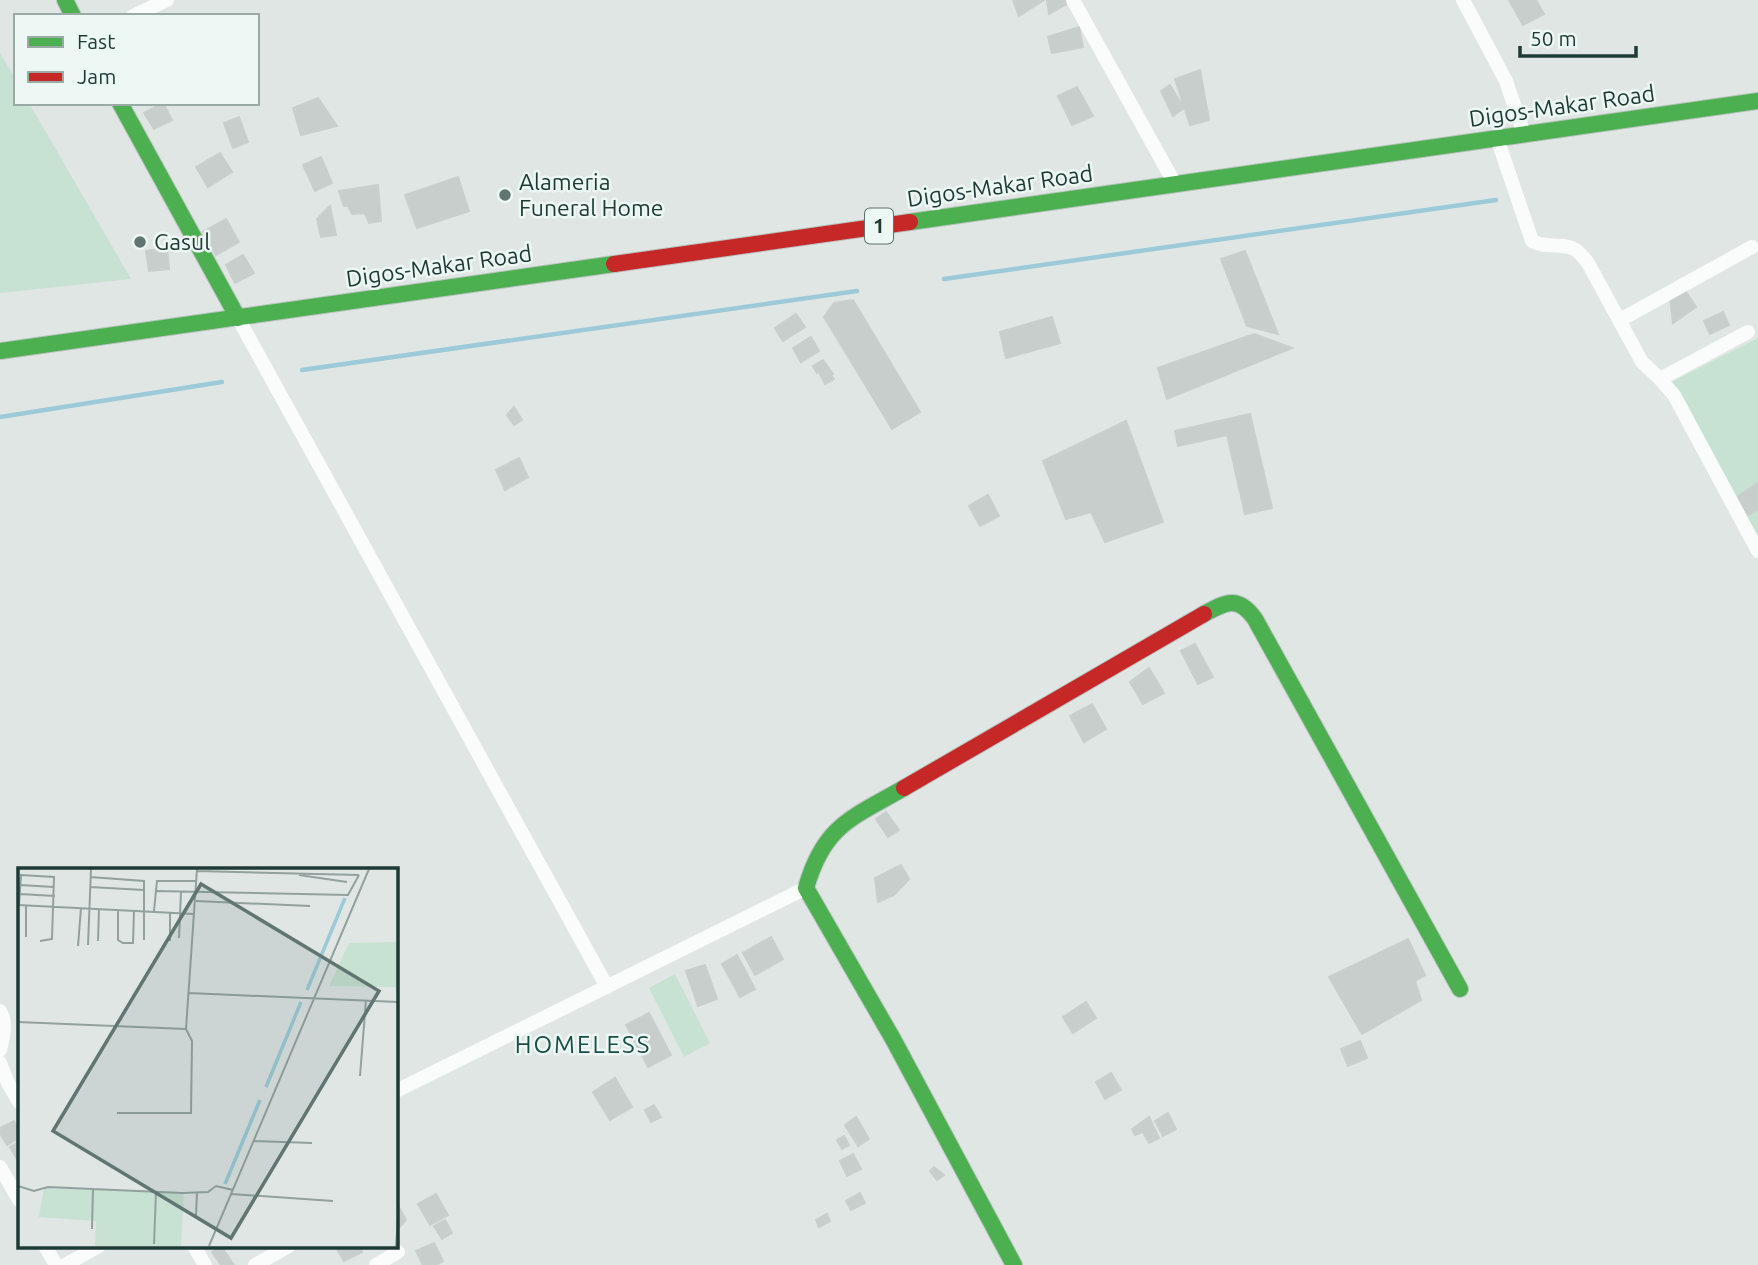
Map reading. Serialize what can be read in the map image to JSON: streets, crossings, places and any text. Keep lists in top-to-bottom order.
{
  "streets": {
    "main road": ["Digos-Makar Road", "1"]
  },
  "districts": ["HOMELESS"],
  "places": ["Alameria Funeral Home", "Gasul"],
  "legend": ["Fast", "Jam"],
  "scale_bar": "50 m"
}
